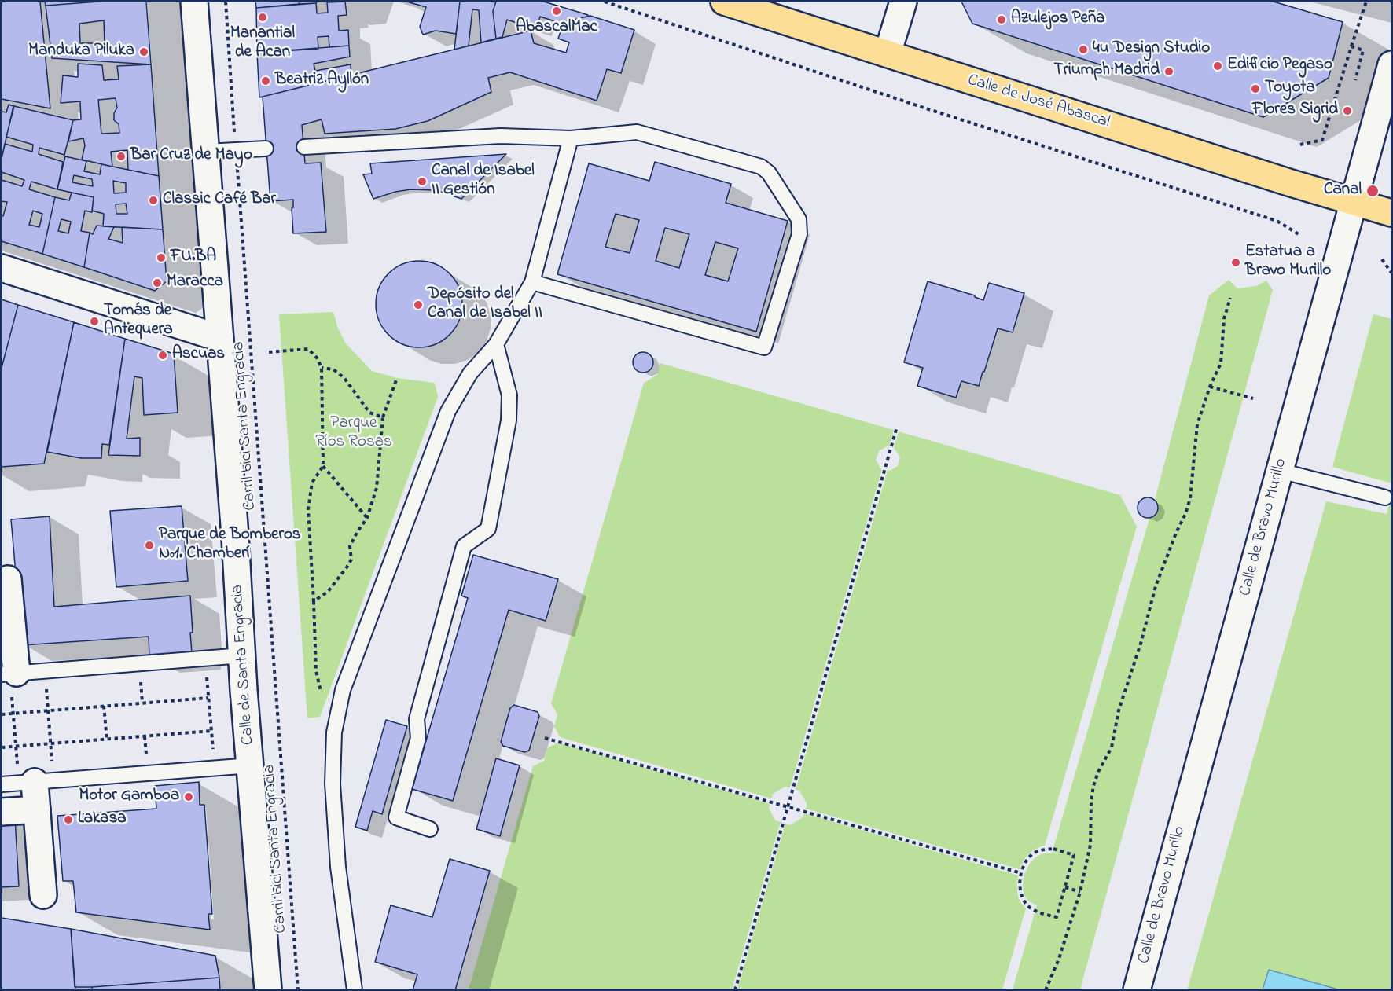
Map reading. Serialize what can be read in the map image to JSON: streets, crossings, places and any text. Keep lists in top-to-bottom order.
{
  "streets": {
    "main road": ["Calle de José Abascal", "Calle de Bravo Murillo", "Calle de Santa Engracia"],
    "path": ["Carril bici Santa Engracia"]
  },
  "crossings": [
    ["Calle de José Abascal", "Calle de Bravo Murillo"]
  ],
  "parks": ["Parque Ríos Rosas"],
  "places": [
    "AbascalMac",
    "Manantial de Acan",
    "Azulejos Peña",
    "4u Design Studio",
    "Manduka Piluka",
    "Edificio Pegaso",
    "Triumph Madrid",
    "Beatriz Ayllón",
    "Toyota",
    "Flores Sigrid",
    "Bar Cruz de Mayo",
    "Canal de Isabel II Gestión",
    "Canal",
    "Classic Café Bar",
    "FU.BA",
    "Estatua a Bravo Murillo",
    "Maracca",
    "Depósito del Canal de Isabel II",
    "Tomás de Antequera",
    "Ascuas",
    "Parque de Bomberos Nº1. Chamberí",
    "Motor Gamboa",
    "Lakasa"
  ]
}
